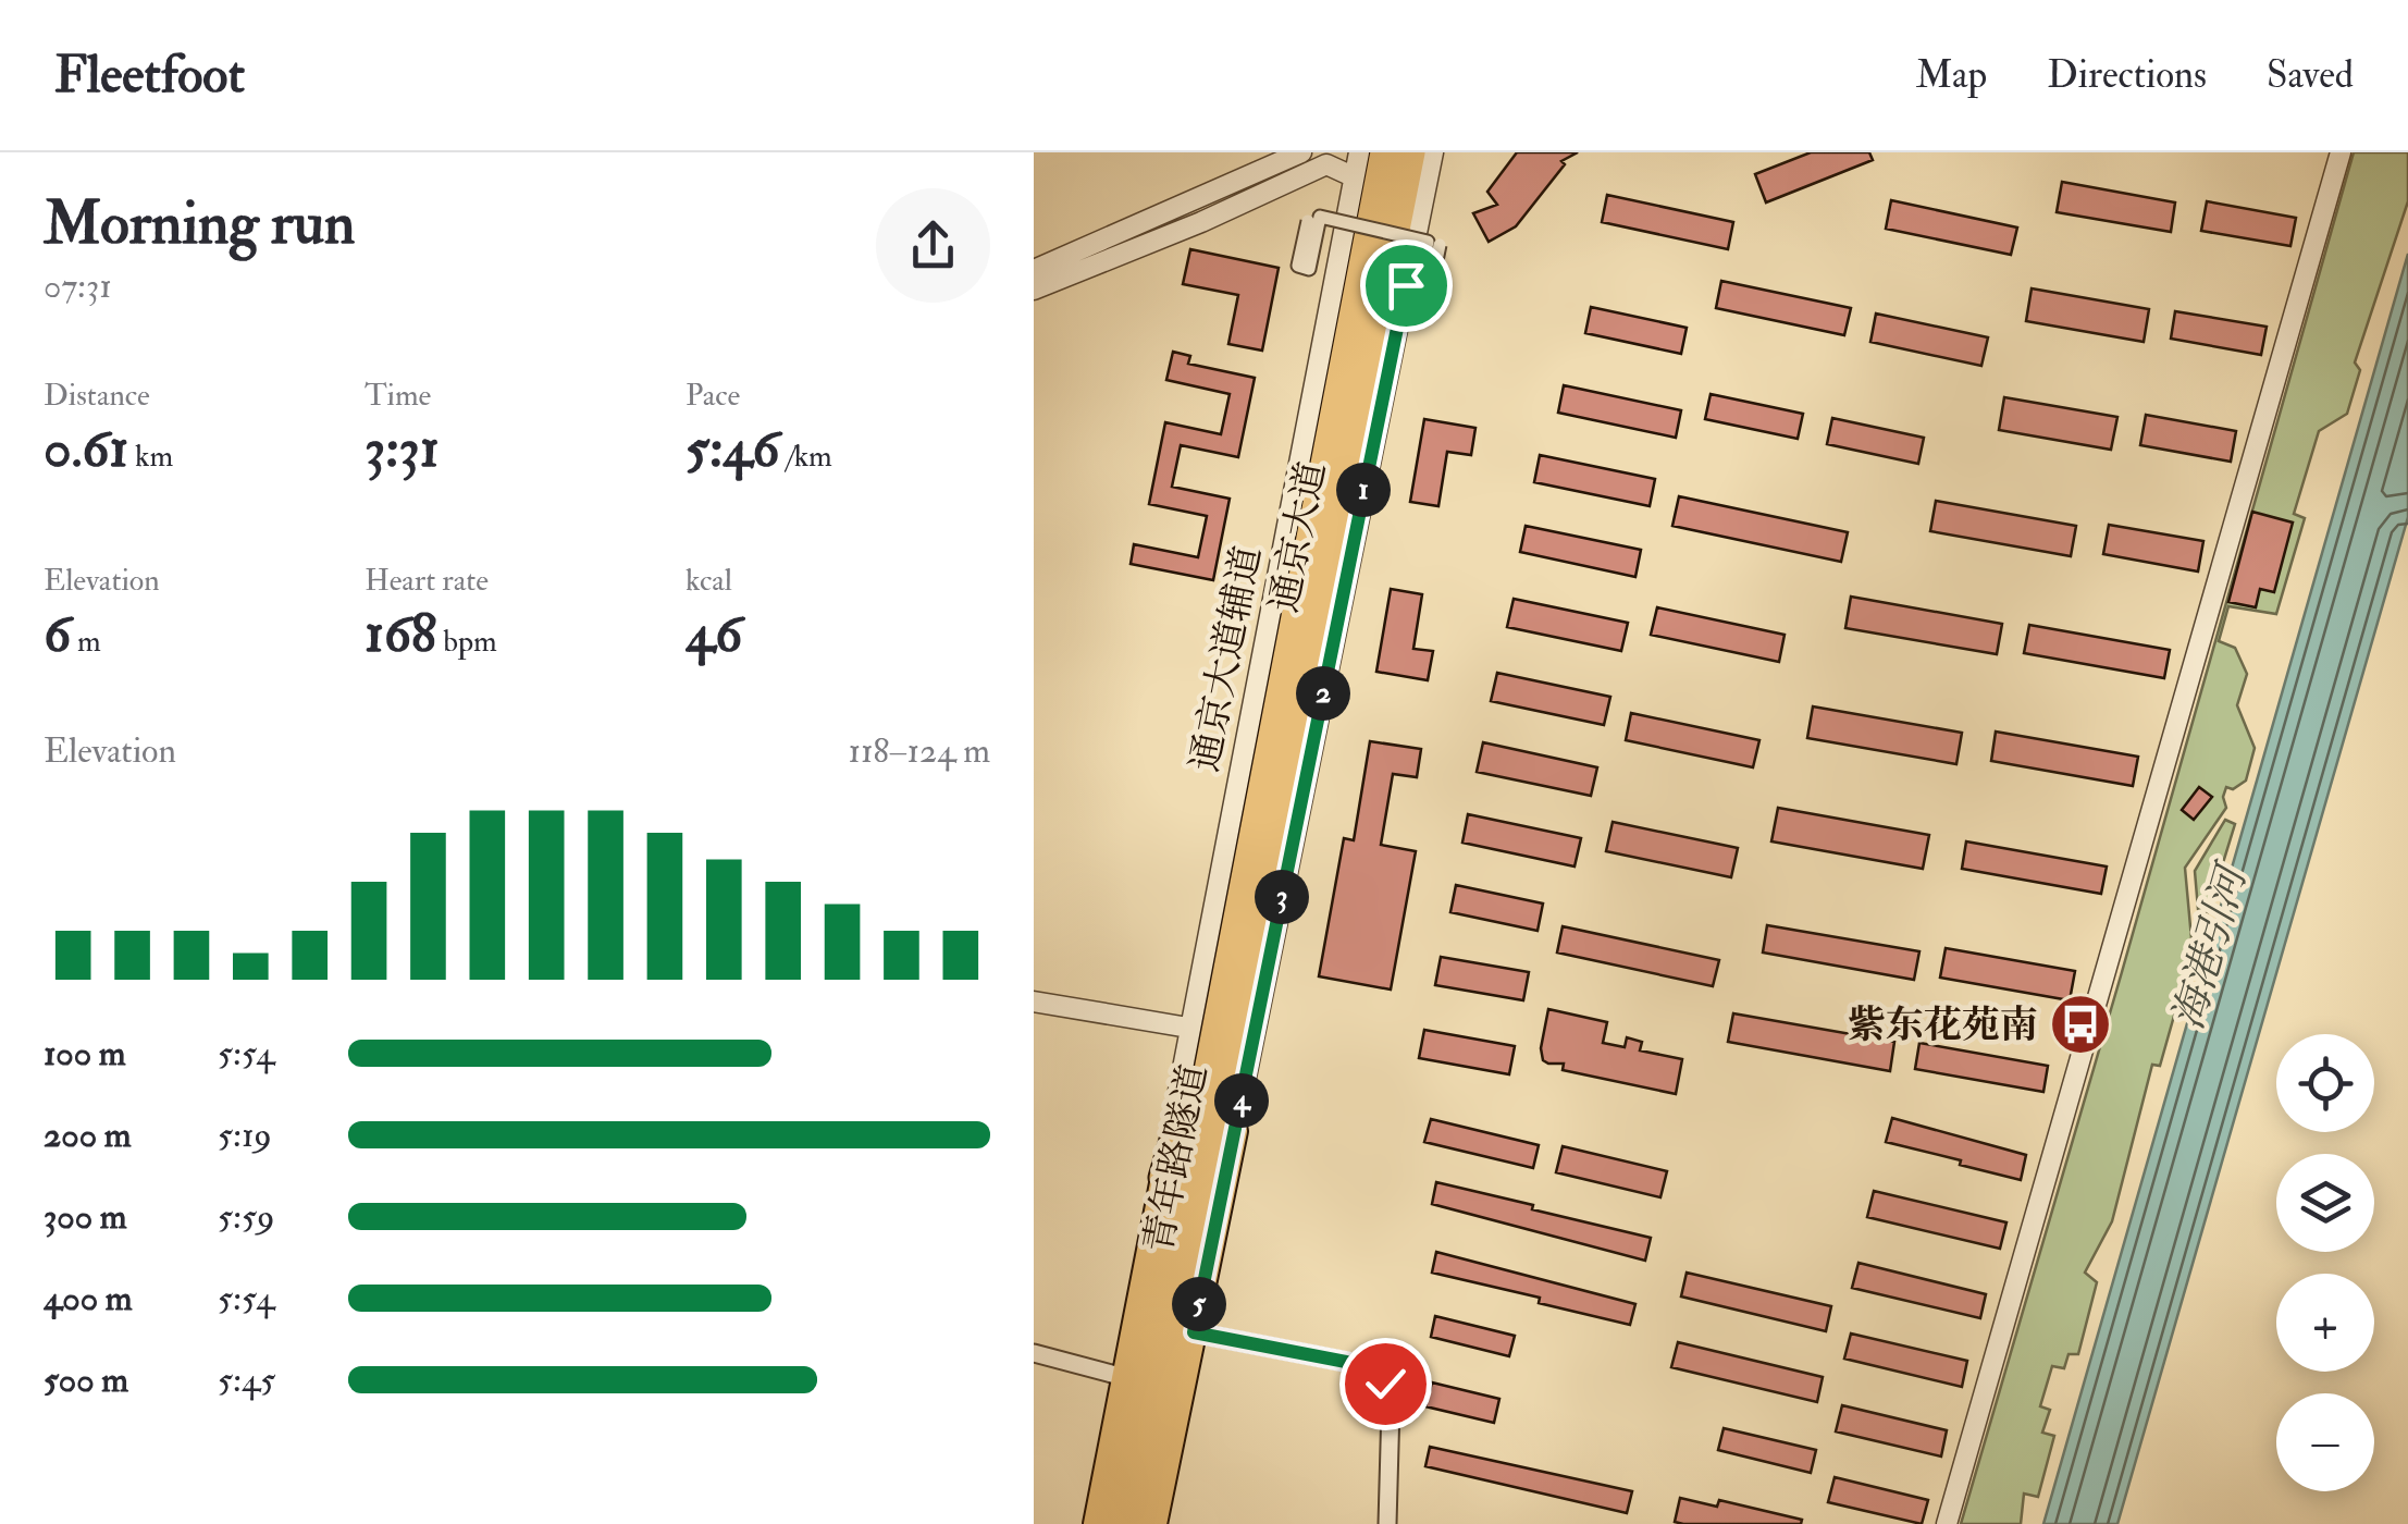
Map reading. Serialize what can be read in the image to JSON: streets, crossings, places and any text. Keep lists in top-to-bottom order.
{
  "streets": {
    "highway": ["通京大道", "青年路隧道"],
    "street": ["通京大道辅道"]
  },
  "crossings": [
    ["通京大道", "青年路隧道"]
  ],
  "water": ["海港引河"],
  "places": {
    "bus stop": ["紫东花苑南"]
  },
  "page": {
    "header": "Fleetfoot",
    "nav": ["Map", "Directions", "Saved"],
    "heading": ["Morning run", "07:31"],
    "stats": [
      ["Distance", "0.61 km"],
      ["Time", "3:31"],
      ["Pace", "5:46 /km"],
      ["Elevation", "6 m"],
      ["Heart rate", "168 bpm"],
      ["kcal", "46"]
    ],
    "pins": [
      "1",
      "2",
      "3",
      "4",
      "5"
    ],
    "chart": ["Elevation", "118–124 m"],
    "list": [
      {
        "name": "100 m",
        "note": "5:54"
      },
      {
        "name": "200 m",
        "note": "5:19"
      },
      {
        "name": "300 m",
        "note": "5:59"
      },
      {
        "name": "400 m",
        "note": "5:54"
      },
      {
        "name": "500 m",
        "note": "5:45"
      }
    ],
    "map_buttons": ["+", "−"]
  }
}
